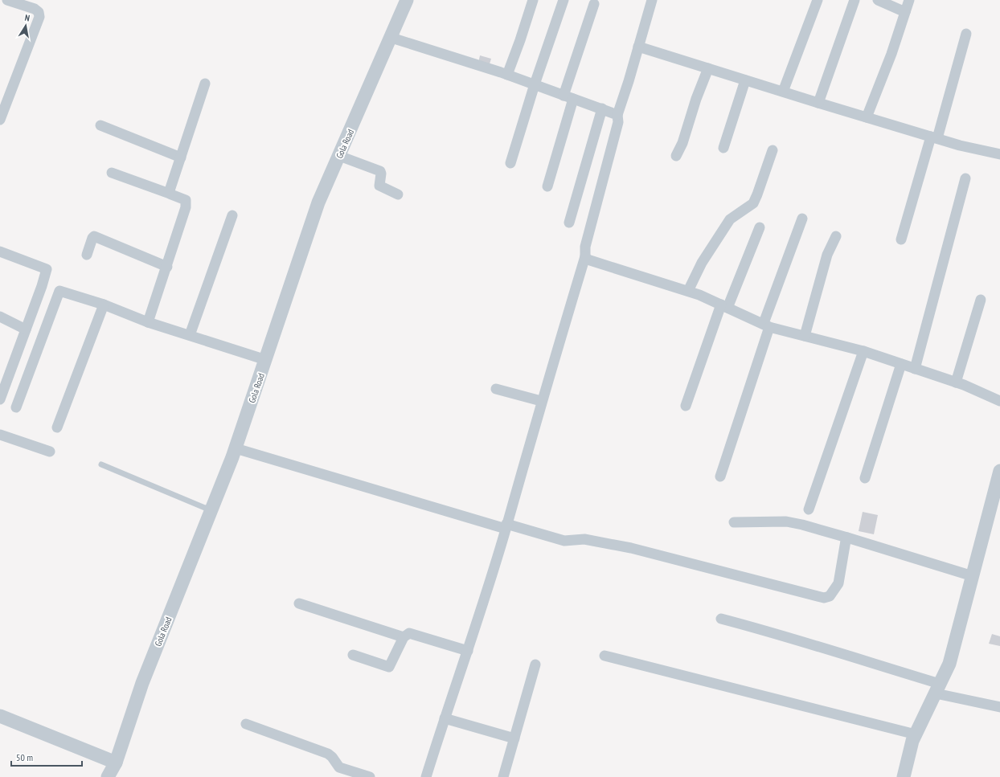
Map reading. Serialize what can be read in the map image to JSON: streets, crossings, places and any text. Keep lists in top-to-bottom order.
{
  "streets": {
    "street": ["Gola Road"]
  },
  "scale_bar": "50 m",
  "north": "top"
}
